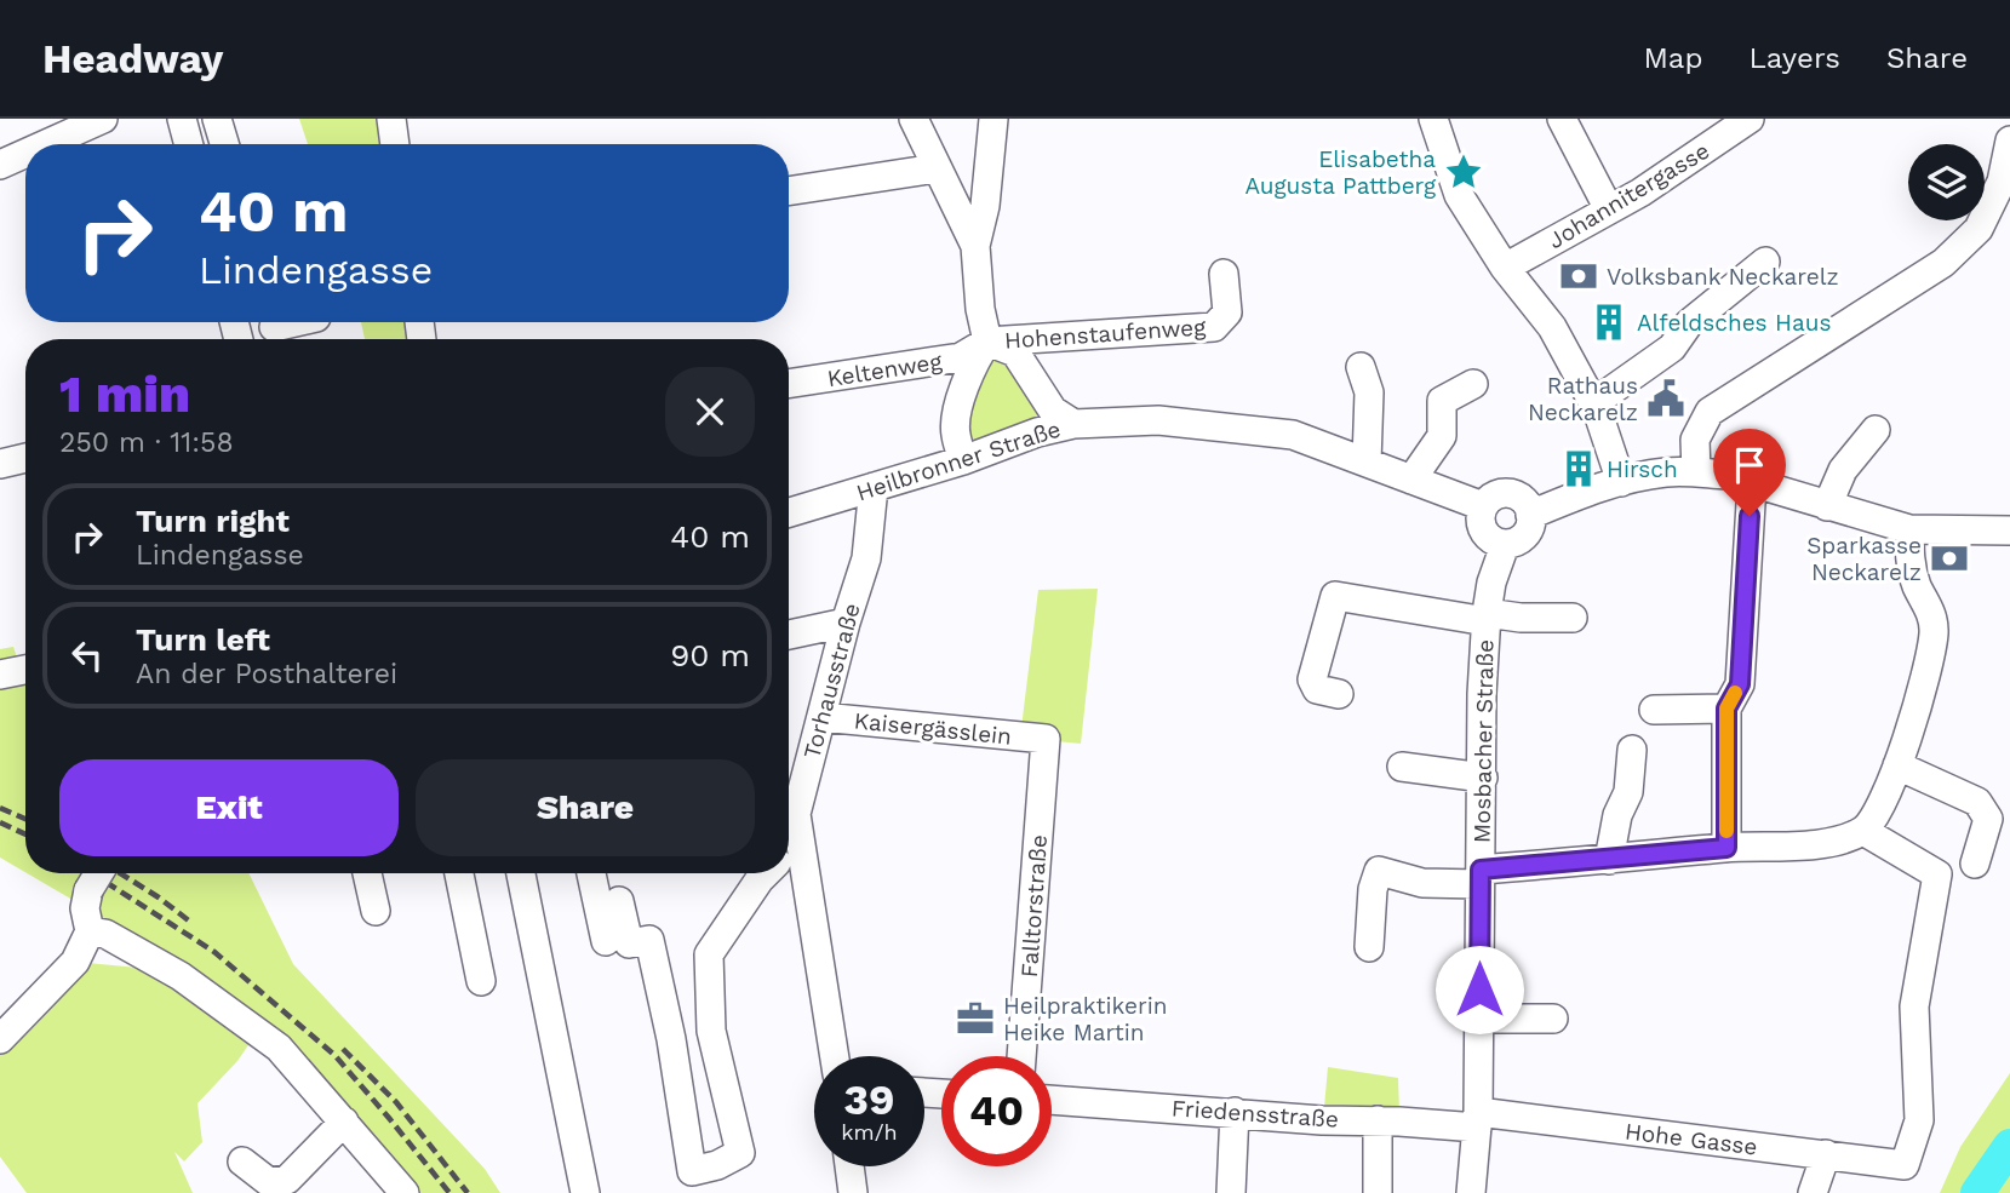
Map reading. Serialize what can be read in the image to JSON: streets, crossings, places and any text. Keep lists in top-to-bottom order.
{
  "streets": {
    "street": [
      "Johannitergasse",
      "Hohenstaufenweg",
      "Keltenweg",
      "Heilbronner Straße",
      "Torhausstraße",
      "Kaisergässlein",
      "Mosbacher Straße",
      "Falltorstraße",
      "Friedensstraße",
      "Hohe Gasse"
    ]
  },
  "crossings": [
    ["Hohenstaufenweg", "Keltenweg"],
    ["Heilbronner Straße", "Torhausstraße"],
    ["Heilbronner Straße", "Mosbacher Straße"],
    ["Torhausstraße", "Kaisergässlein"],
    ["Kaisergässlein", "Falltorstraße"],
    ["Mosbacher Straße", "Friedensstraße"],
    ["Mosbacher Straße", "Hohe Gasse"],
    ["Friedensstraße", "Hohe Gasse"]
  ],
  "places": {
    "place": ["Elisabetha Augusta Pattberg"],
    "bank": ["Volksbank Neckarelz", "Sparkasse Neckarelz"],
    "building": ["Alfeldsches Haus", "Hirsch"],
    "public building": ["Rathaus Neckarelz"],
    "office": ["Heilpraktikerin Heike Martin"]
  },
  "page": {
    "header": "Headway",
    "nav": ["Map", "Layers", "Share"],
    "turn": ["40 m", "Lindengasse"],
    "heading": ["1 min", "250 m · 11:58"],
    "list": [
      {
        "name": "Turn right",
        "note": "Lindengasse",
        "value": "40 m"
      },
      {
        "name": "Turn left",
        "note": "An der Posthalterei",
        "value": "90 m"
      }
    ],
    "buttons": ["Exit", "Share"],
    "speed": "39 km/h",
    "limit": "40"
  }
}
